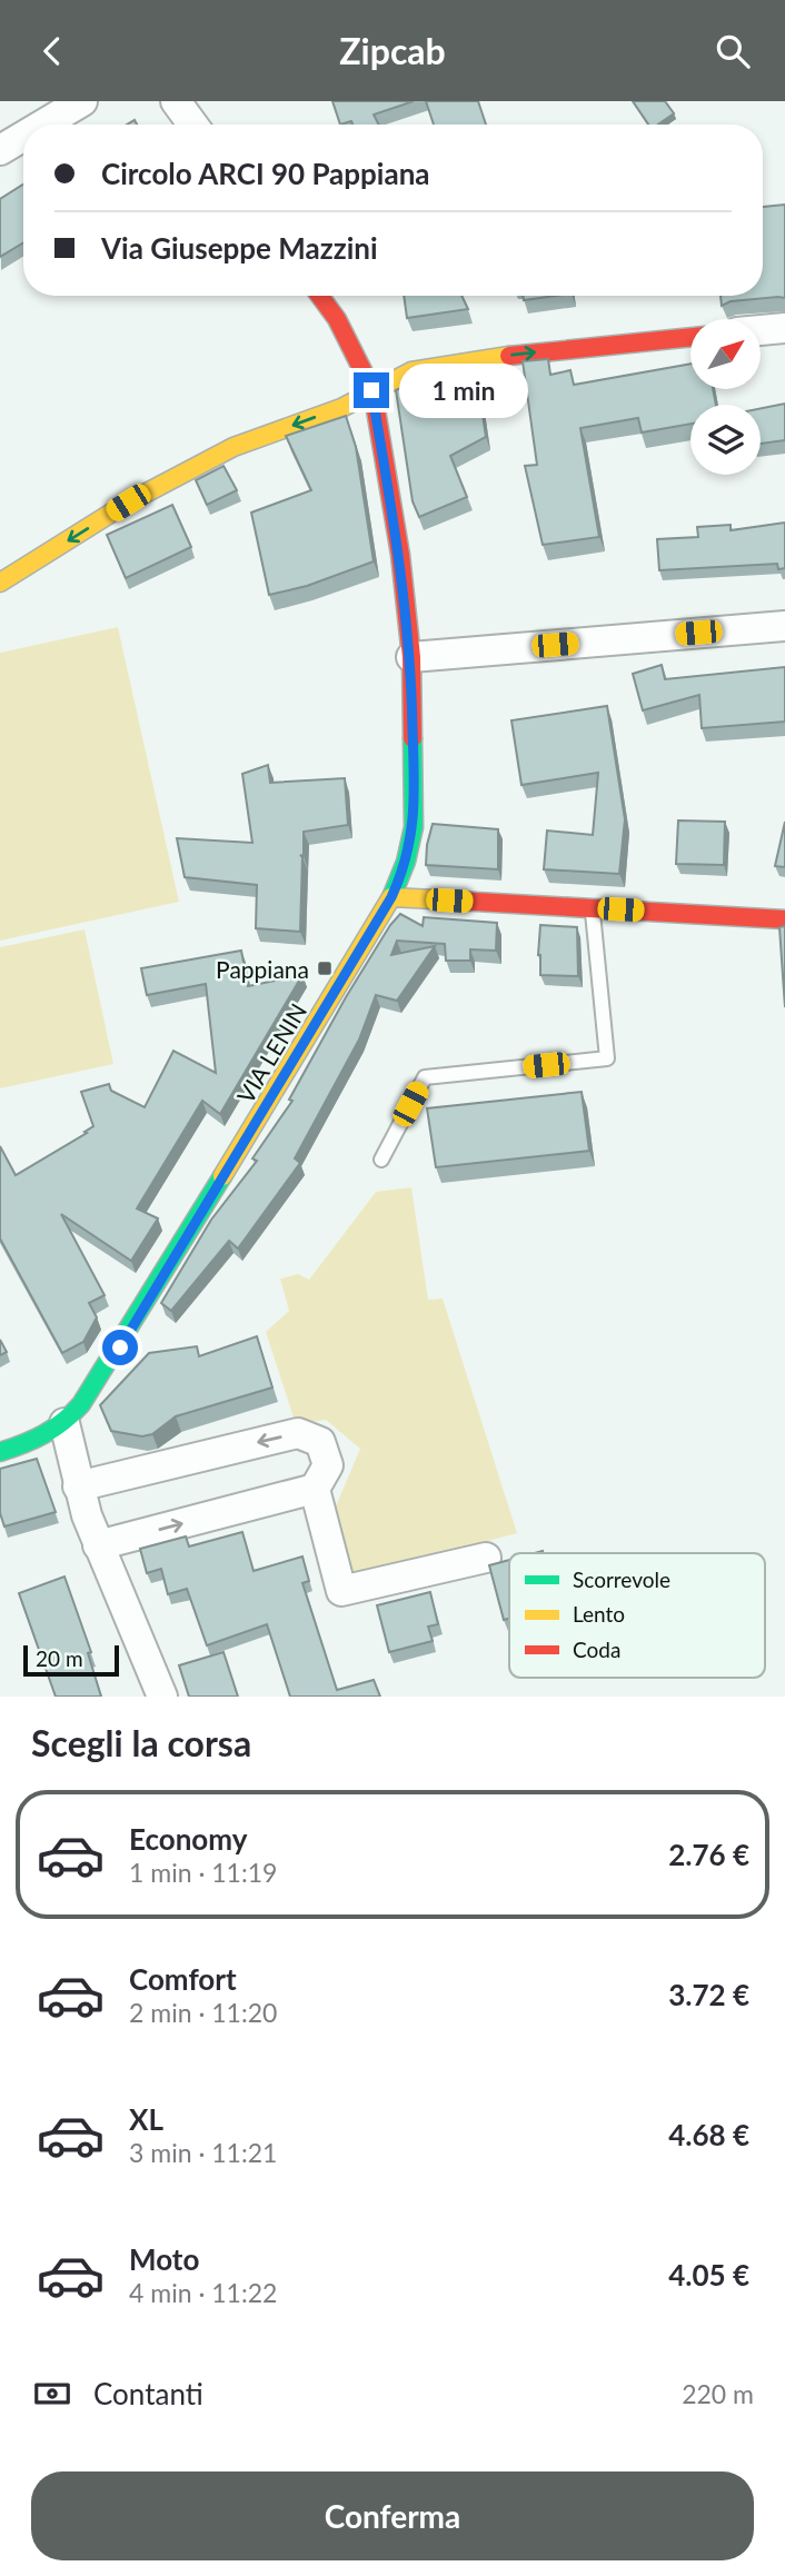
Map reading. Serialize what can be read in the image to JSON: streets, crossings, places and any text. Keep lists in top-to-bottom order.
{
  "streets": {
    "street": ["VIA LENIN"]
  },
  "places": {
    "transit": ["Pappiana"]
  },
  "legend": ["Scorrevole", "Lento", "Coda"],
  "scale_bar": "20 m",
  "north": "top right",
  "page": {
    "header": "Zipcab",
    "banner": ["Circolo ARCI 90 Pappiana", "Via Giuseppe Mazzini"],
    "bubble": "1 min",
    "scale": "20 m",
    "heading": "Scegli la corsa",
    "list": [
      {
        "name": "Economy",
        "note": "1 min · 11:19",
        "value": "2.76 €"
      },
      {
        "name": "Comfort",
        "note": "2 min · 11:20",
        "value": "3.72 €"
      },
      {
        "name": "XL",
        "note": "3 min · 11:21",
        "value": "4.68 €"
      },
      {
        "name": "Moto",
        "note": "4 min · 11:22",
        "value": "4.05 €"
      }
    ],
    "pay": ["Contanti", "220 m"],
    "buttons": "Conferma"
  }
}
